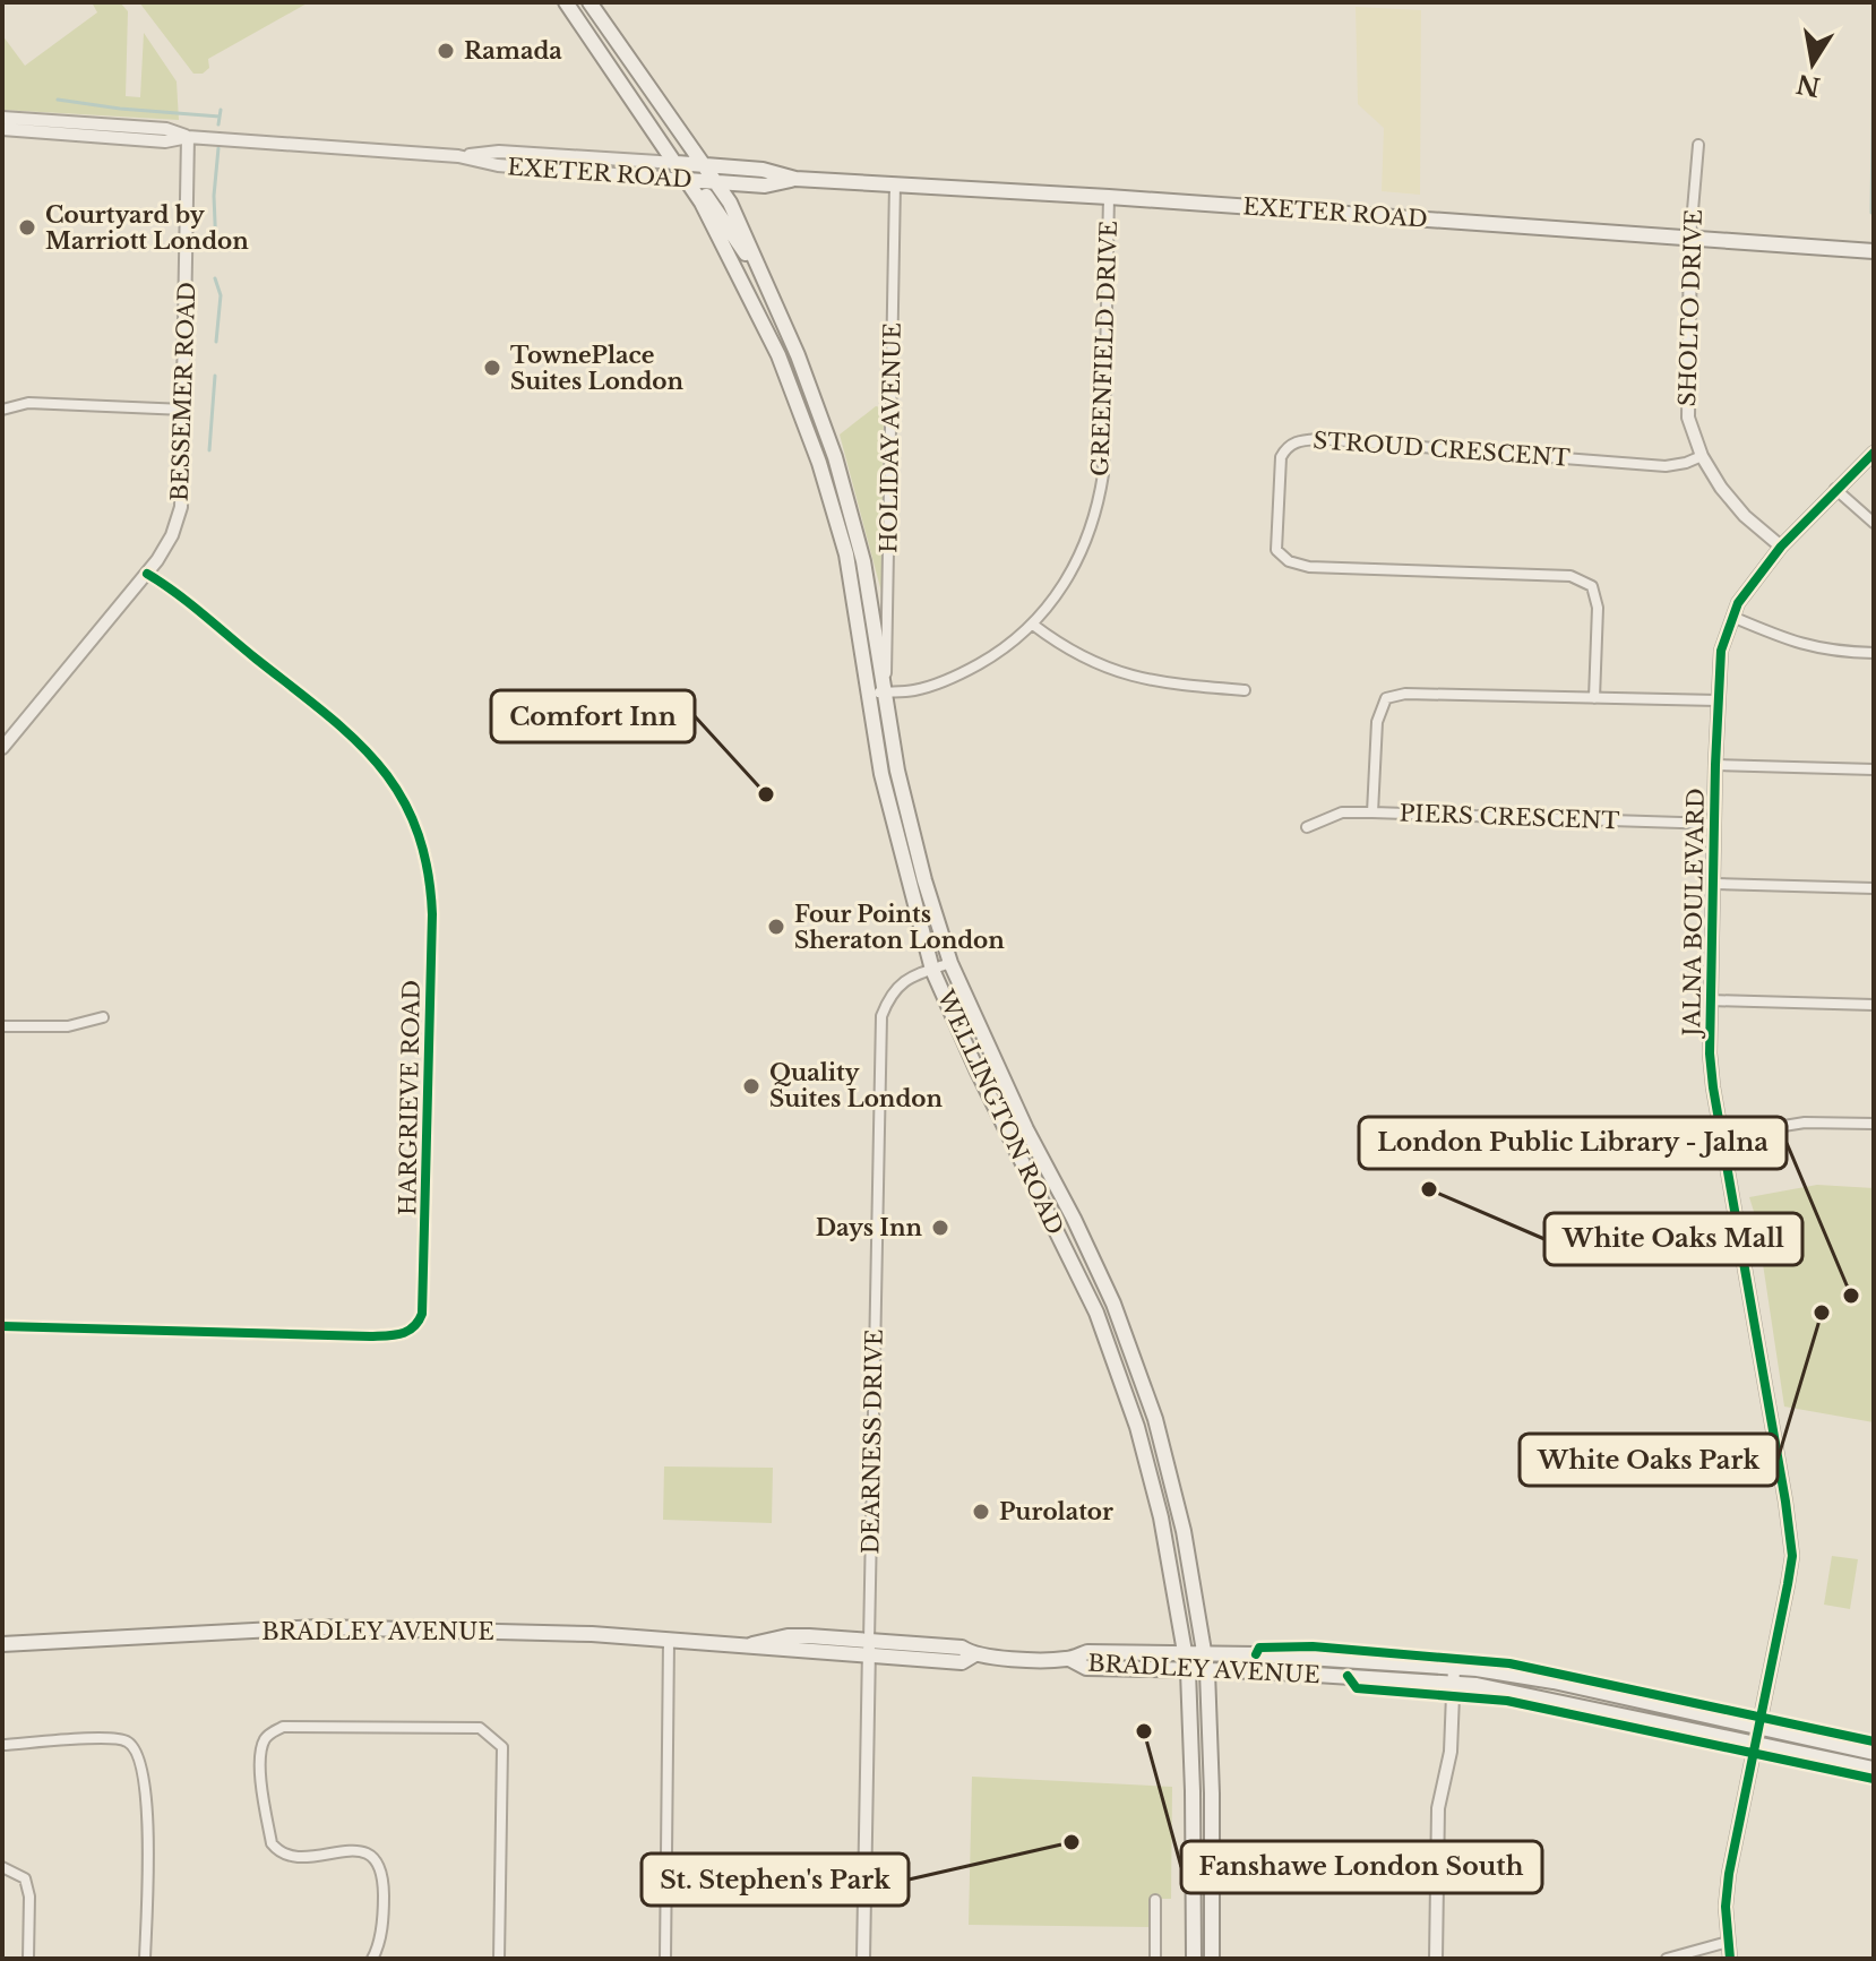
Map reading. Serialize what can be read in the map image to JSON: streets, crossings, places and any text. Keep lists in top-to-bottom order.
{
  "streets": {
    "main road": ["EXETER ROAD", "WELLINGTON ROAD", "BRADLEY AVENUE"],
    "street": [
      "SHOLTO DRIVE",
      "GREENFIELD DRIVE",
      "BESSEMER ROAD",
      "HOLIDAY AVENUE",
      "STROUD CRESCENT",
      "PIERS CRESCENT",
      "JALNA BOULEVARD",
      "HARGRIEVE ROAD",
      "DEARNESS DRIVE"
    ]
  },
  "crossings": [
    ["EXETER ROAD", "SHOLTO DRIVE"],
    ["EXETER ROAD", "GREENFIELD DRIVE"],
    ["EXETER ROAD", "BESSEMER ROAD"],
    ["EXETER ROAD", "HOLIDAY AVENUE"],
    ["EXETER ROAD", "WELLINGTON ROAD"],
    ["SHOLTO DRIVE", "STROUD CRESCENT"],
    ["SHOLTO DRIVE", "JALNA BOULEVARD"],
    ["GREENFIELD DRIVE", "HOLIDAY AVENUE"],
    ["GREENFIELD DRIVE", "WELLINGTON ROAD"],
    ["BESSEMER ROAD", "HARGRIEVE ROAD"],
    ["HOLIDAY AVENUE", "WELLINGTON ROAD"],
    ["STROUD CRESCENT", "PIERS CRESCENT"],
    ["PIERS CRESCENT", "JALNA BOULEVARD"],
    ["JALNA BOULEVARD", "BRADLEY AVENUE"],
    ["WELLINGTON ROAD", "DEARNESS DRIVE"],
    ["WELLINGTON ROAD", "BRADLEY AVENUE"],
    ["DEARNESS DRIVE", "BRADLEY AVENUE"]
  ],
  "places": [
    "Ramada",
    "Courtyard by Marriott London",
    "TownePlace Suites London",
    "Comfort Inn",
    "Four Points Sheraton London",
    "Quality Suites London",
    "White Oaks Mall",
    "Days Inn",
    "London Public Library - Jalna",
    "White Oaks Park",
    "Purolator",
    "Fanshawe London South",
    "St. Stephen's Park"
  ],
  "north": "bottom"
}
